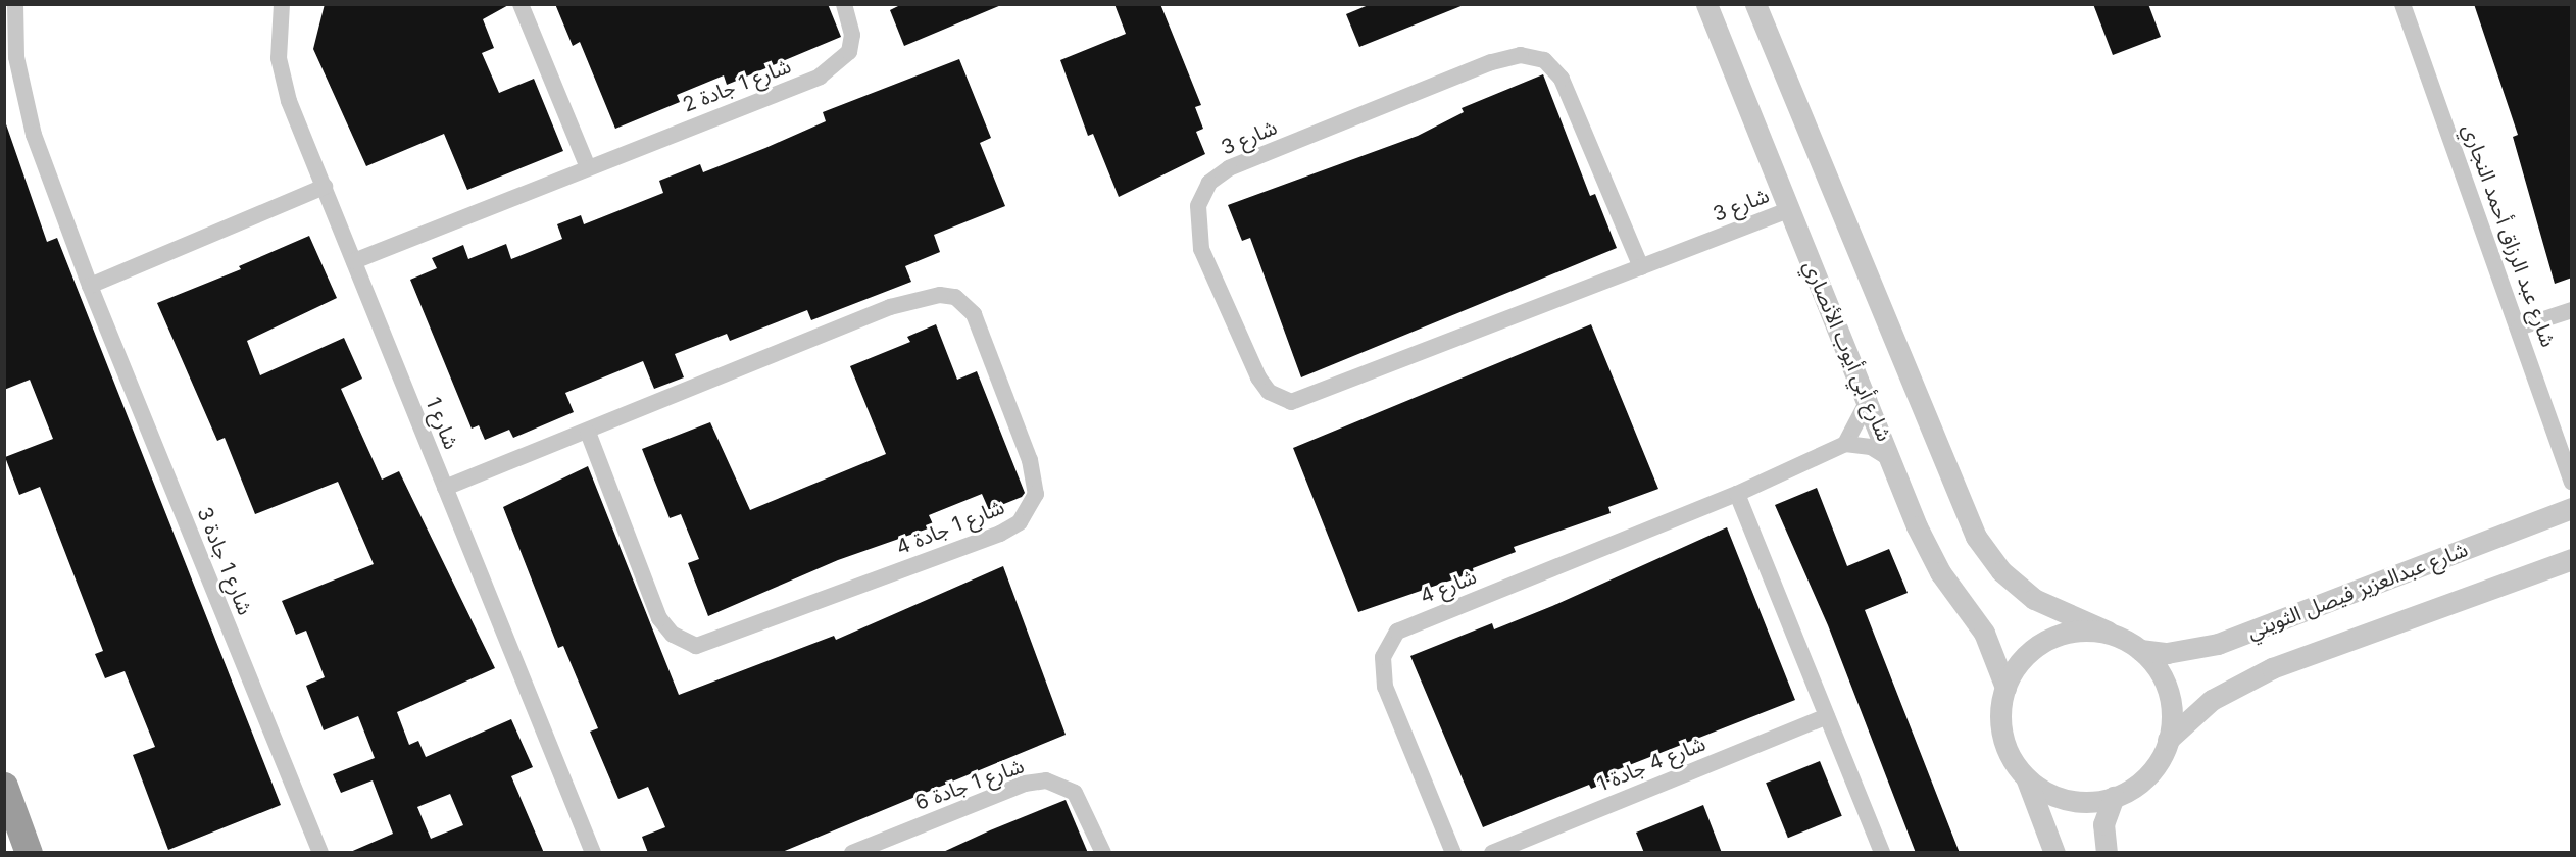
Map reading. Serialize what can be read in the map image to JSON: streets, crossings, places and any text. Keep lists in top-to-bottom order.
{
  "streets": {
    "street": [
      "شارع 1 جادة 2",
      "شارع 3",
      "شارع عبد الرزاق أحمد النجاري",
      "شارع أبي أيوب الأنصاري",
      "شارع 1",
      "شارع 1 جادة 4",
      "شارع 1 جادة 3",
      "شارع 4",
      "شارع عبدالعزيز فيصل الثويني",
      "شارع 4 جادة 1",
      "شارع 1 جادة 6"
    ]
  },
  "crossings": [
    ["شارع 1 جادة 2", "شارع 1"],
    ["شارع 3", "شارع أبي أيوب الأنصاري"],
    ["شارع أبي أيوب الأنصاري", "شارع عبدالعزيز فيصل الثويني"],
    ["شارع 1", "شارع 1 جادة 4"]
  ]
}
